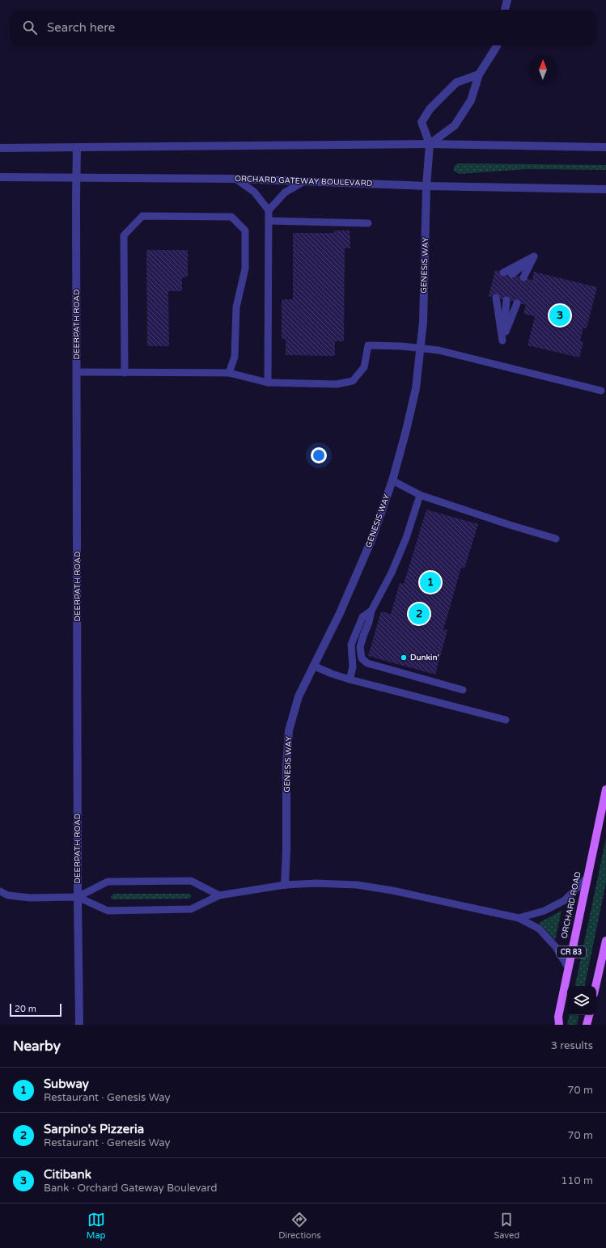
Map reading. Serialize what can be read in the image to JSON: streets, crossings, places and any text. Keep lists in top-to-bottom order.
{
  "streets": {
    "main road": ["ORCHARD ROAD", "CR 83"],
    "street": ["ORCHARD GATEWAY BOULEVARD", "GENESIS WAY", "DEERPATH ROAD"]
  },
  "crossings": [
    ["ORCHARD GATEWAY BOULEVARD", "GENESIS WAY"],
    ["ORCHARD GATEWAY BOULEVARD", "DEERPATH ROAD"]
  ],
  "places": ["Dunkin'"],
  "scale_bar": "20 m",
  "north": "top",
  "page": {
    "search": "Search here",
    "pins": ["3", "1", "2"],
    "scale": "20 m",
    "heading": ["Nearby", "3 results"],
    "list": [
      {
        "mark": "1",
        "name": "Subway",
        "note": "Restaurant · Genesis Way",
        "value": "70 m"
      },
      {
        "mark": "2",
        "name": "Sarpino's Pizzeria",
        "note": "Restaurant · Genesis Way",
        "value": "70 m"
      },
      {
        "mark": "3",
        "name": "Citibank",
        "note": "Bank · Orchard Gateway Boulevard",
        "value": "110 m"
      }
    ],
    "nav": ["Map", "Directions", "Saved"]
  }
}
